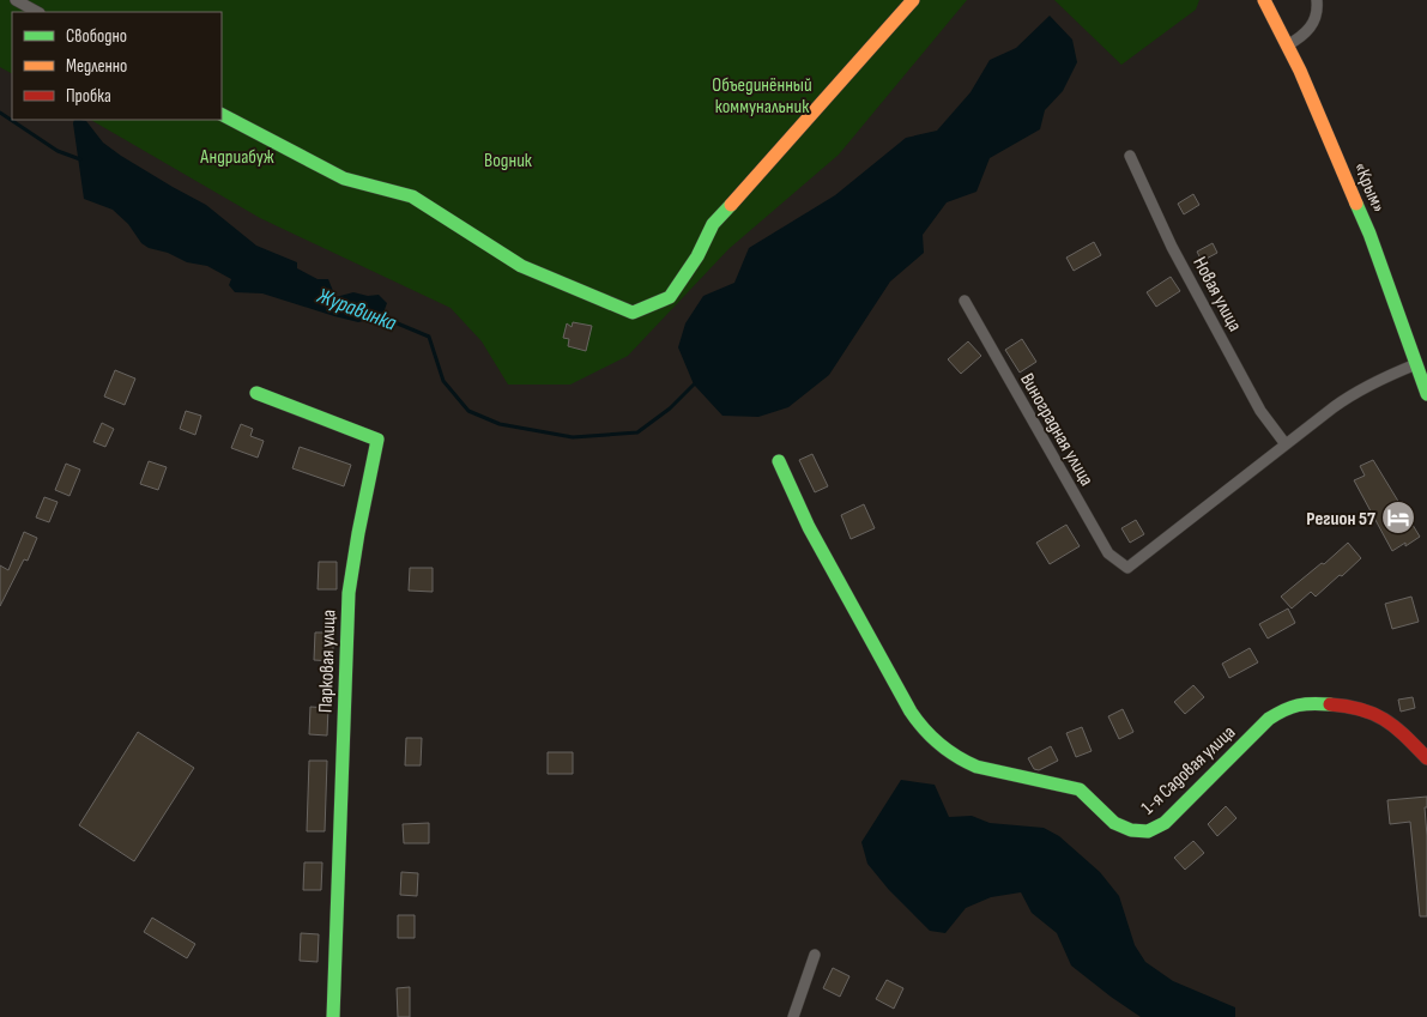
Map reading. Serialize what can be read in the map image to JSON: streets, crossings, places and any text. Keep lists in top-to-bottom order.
{
  "streets": {
    "main road": ["«Крым»", "Парковая улица", "1-я Садовая улица"],
    "street": ["Новая улица", "Виноградная улица"]
  },
  "crossings": [
    ["Новая улица", "Виноградная улица"]
  ],
  "water": ["Журавинка"],
  "parks": ["Объединённый коммунальник", "Андриабуж", "Водник"],
  "places": {
    "hotel": ["Регион 57"]
  },
  "legend": ["Свободно", "Медленно", "Пробка"]
}
